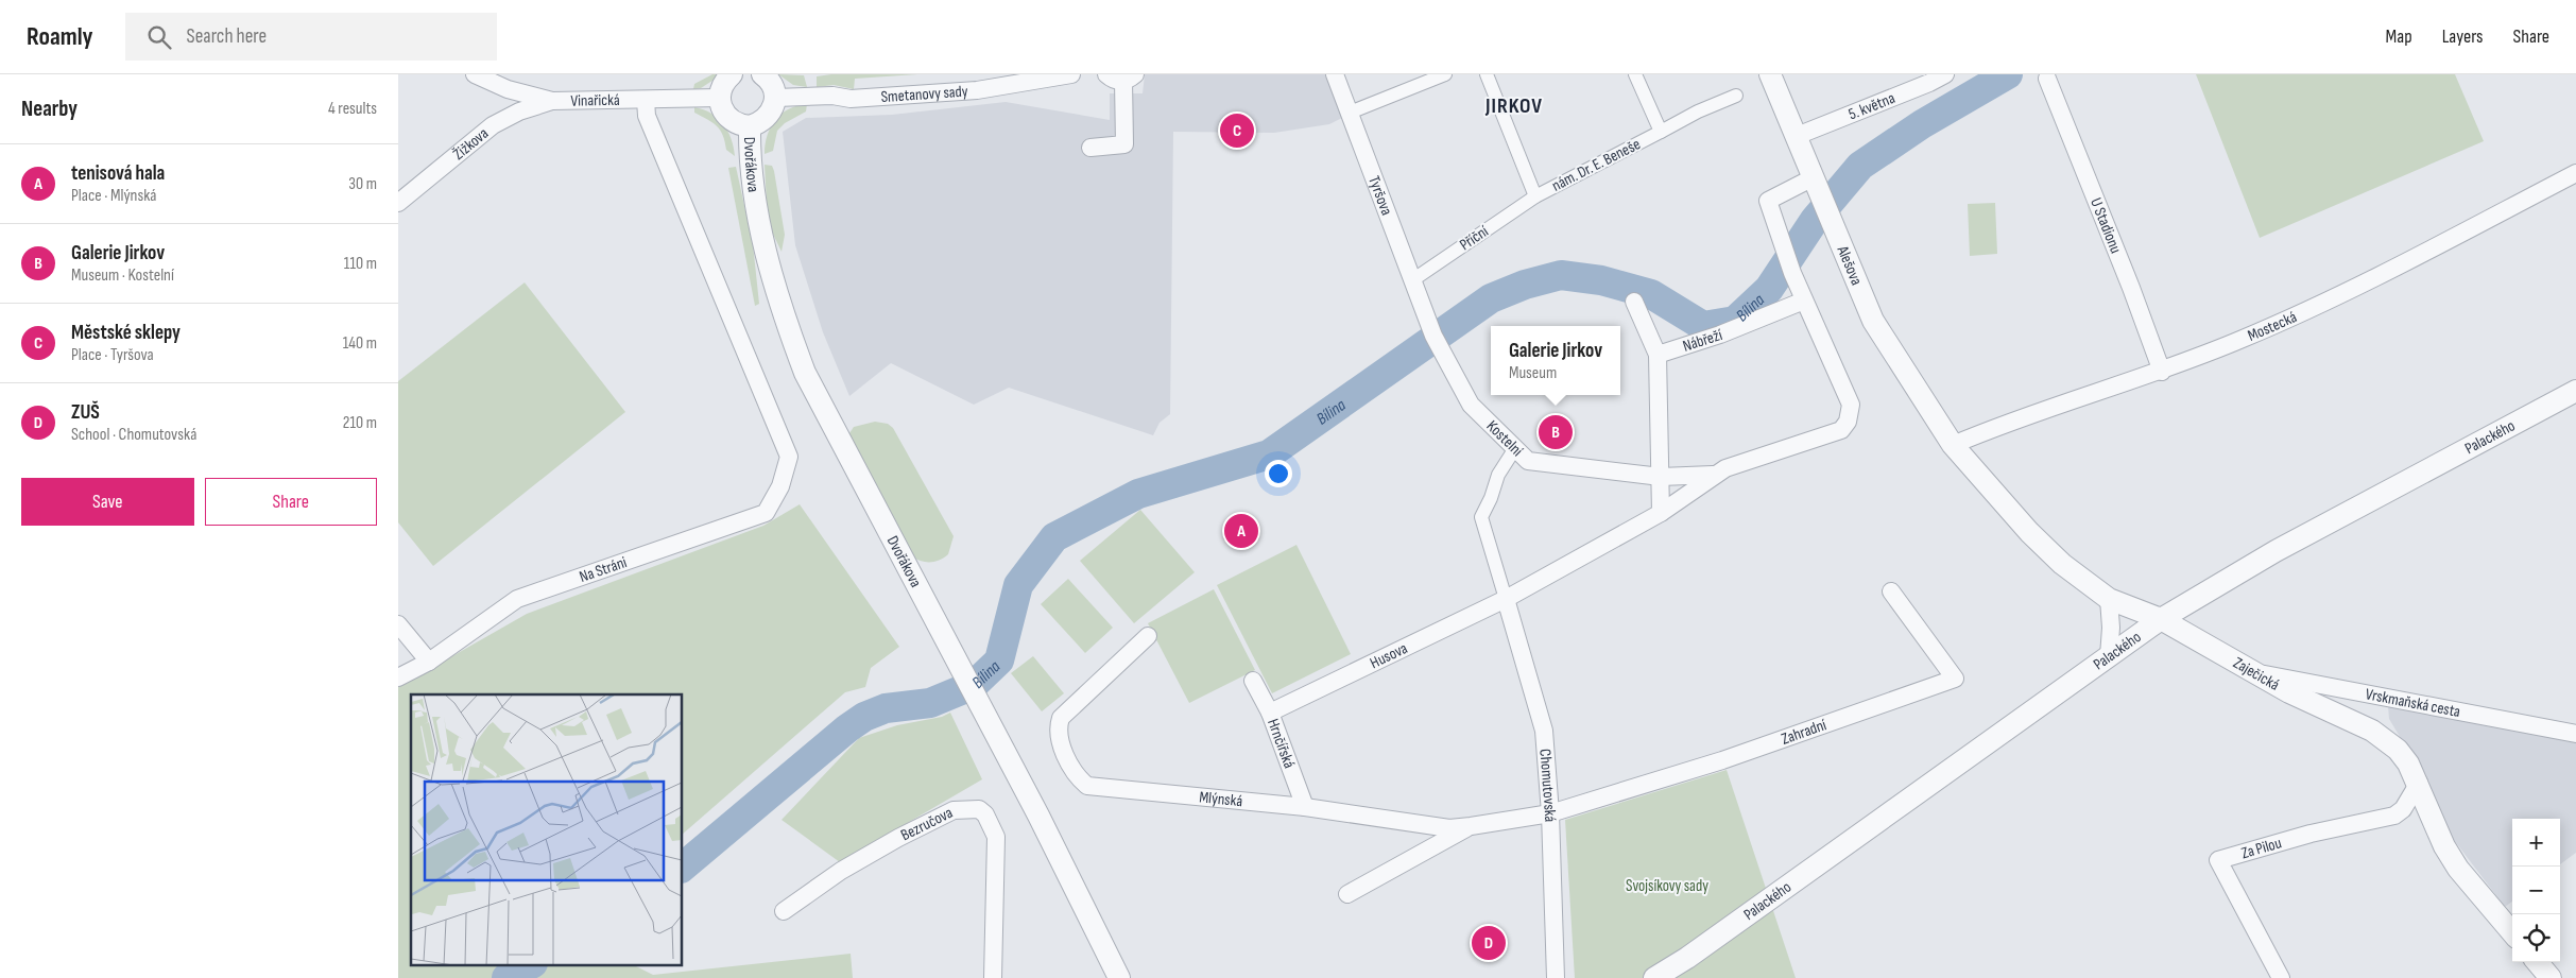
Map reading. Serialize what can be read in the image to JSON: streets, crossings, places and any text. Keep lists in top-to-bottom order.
{
  "streets": {
    "street": [
      "Smetanovy sady",
      "Vinařická",
      "5. května",
      "Žižkova",
      "Dvořákova",
      "nám. Dr. E. Beneše",
      "Tyršova",
      "U Stadionu",
      "Příční",
      "Alešova",
      "Mostecká",
      "Nábřeží",
      "Palackého",
      "Kostelní",
      "Na Stráni",
      "Husova",
      "Zaječická",
      "Vrskmaňská cesta",
      "Zahradní",
      "Hrnčířská",
      "Chomutovská",
      "Mlýnská",
      "Bezručova",
      "Za Pilou"
    ]
  },
  "crossings": [
    ["Vinařická", "Žižkova"],
    ["Vinařická", "Na Stráni"],
    ["5. května", "Alešova"],
    ["nám. Dr. E. Beneše", "Příční"],
    ["Tyršova", "Příční"],
    ["Tyršova", "Kostelní"],
    ["U Stadionu", "Mostecká"],
    ["Příční", "Kostelní"],
    ["Alešova", "Mostecká"],
    ["Alešova", "Zaječická"],
    ["Mostecká", "Zaječická"],
    ["Nábřeží", "Kostelní"],
    ["Palackého", "Zaječická"],
    ["Kostelní", "Husova"],
    ["Kostelní", "Chomutovská"],
    ["Husova", "Hrnčířská"],
    ["Husova", "Chomutovská"],
    ["Zaječická", "Vrskmaňská cesta"],
    ["Zaječická", "Za Pilou"],
    ["Zahradní", "Chomutovská"],
    ["Zahradní", "Mlýnská"],
    ["Hrnčířská", "Mlýnská"],
    ["Chomutovská", "Mlýnská"]
  ],
  "districts": ["JIRKOV"],
  "water": ["Bílina"],
  "parks": ["Svojsíkovy sady"],
  "page": {
    "header": "Roamly",
    "search": "Search here",
    "nav": ["Map", "Layers", "Share"],
    "heading": ["Nearby", "4 results"],
    "pins": [
      "C",
      "B",
      "A",
      "D"
    ],
    "list": [
      {
        "mark": "A",
        "name": "tenisová hala",
        "note": "Place · Mlýnská",
        "value": "30 m"
      },
      {
        "mark": "B",
        "name": "Galerie Jirkov",
        "note": "Museum · Kostelní",
        "value": "110 m"
      },
      {
        "mark": "C",
        "name": "Městské sklepy",
        "note": "Place · Tyršova",
        "value": "140 m"
      },
      {
        "mark": "D",
        "name": "ZUŠ",
        "note": "School · Chomutovská",
        "value": "210 m"
      }
    ],
    "popup": ["Galerie Jirkov", "Museum"],
    "buttons": ["Save", "Share"],
    "map_buttons": ["+", "−"]
  }
}
